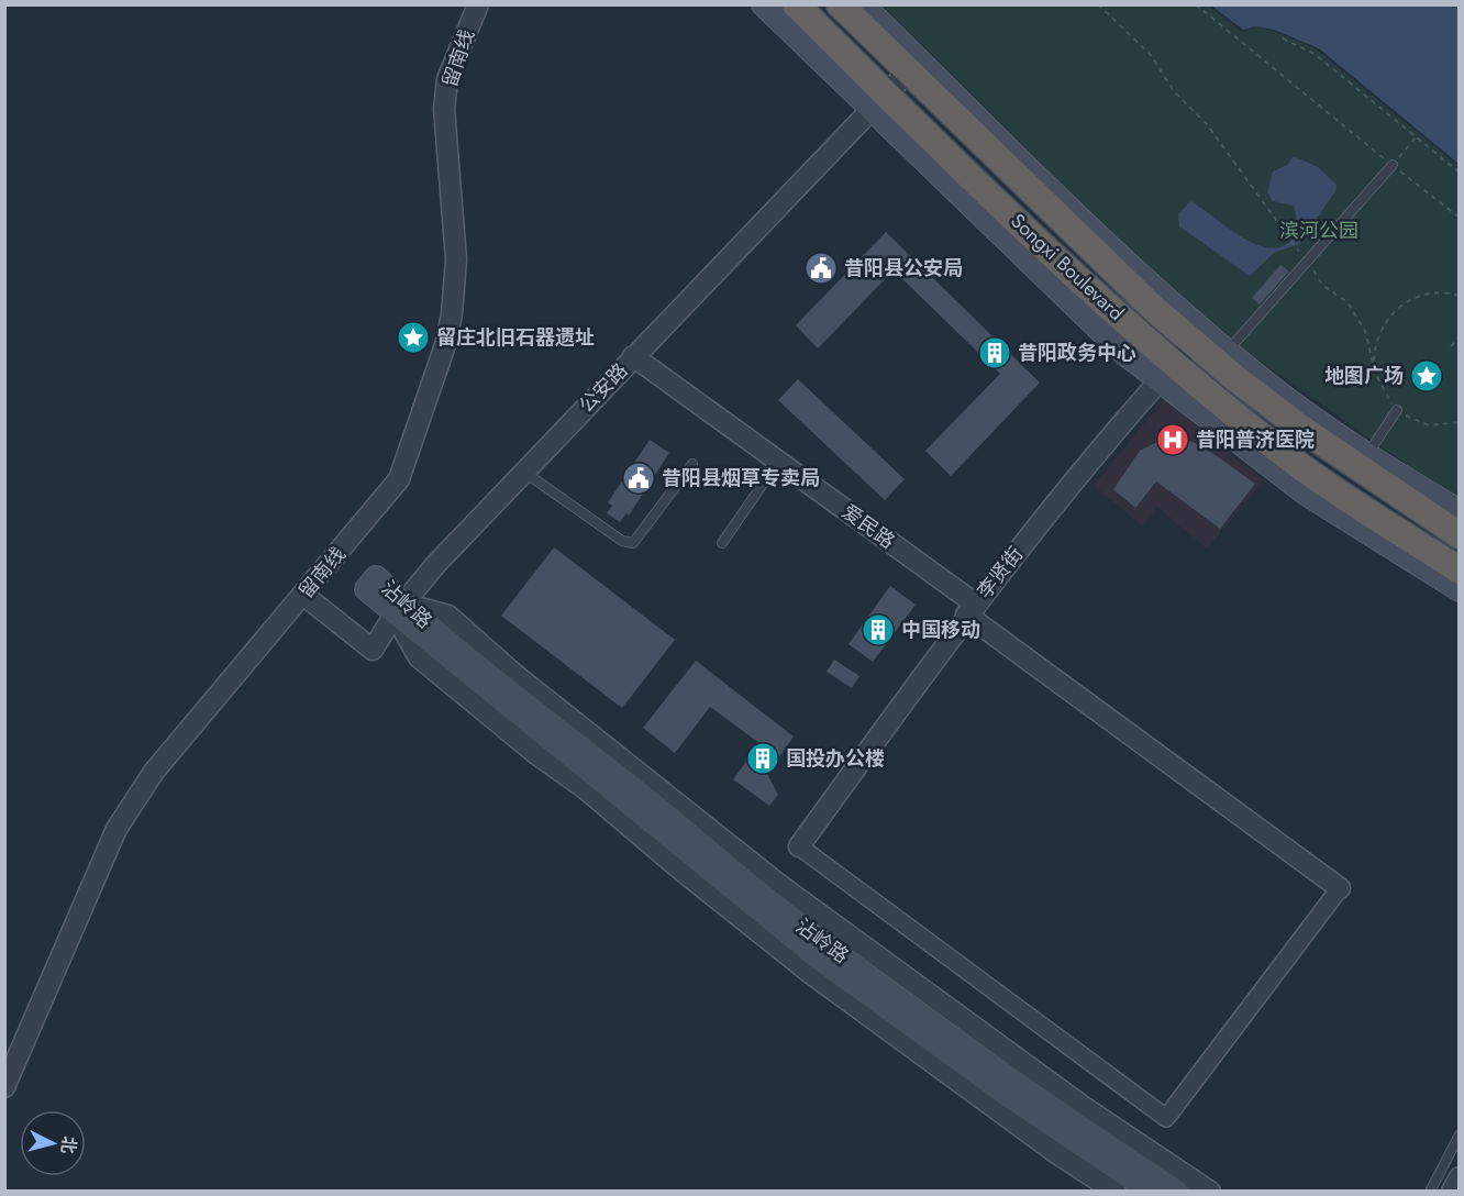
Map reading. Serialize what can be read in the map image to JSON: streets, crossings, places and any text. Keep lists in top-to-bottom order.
{
  "streets": {
    "highway": ["Songxi Boulevard"],
    "main road": ["沾岭路"],
    "street": [
      "留南线",
      "公安路",
      "爱民路",
      "李贤街"
    ]
  },
  "crossings": [
    ["留南线", "公安路"],
    ["Songxi Boulevard", "公安路"],
    ["Songxi Boulevard", "李贤街"],
    ["公安路", "爱民路"],
    ["公安路", "沾岭路"],
    ["爱民路", "李贤街"]
  ],
  "parks": ["滨河公园"],
  "places": {
    "public building": ["昔阳县公安局", "昔阳县烟草专卖局"],
    "place": ["留庄北旧石器遗址", "地图广场"],
    "building": ["昔阳政务中心", "中国移动", "国投办公楼"],
    "hospital": ["昔阳普济医院"]
  },
  "north": "right"
}
